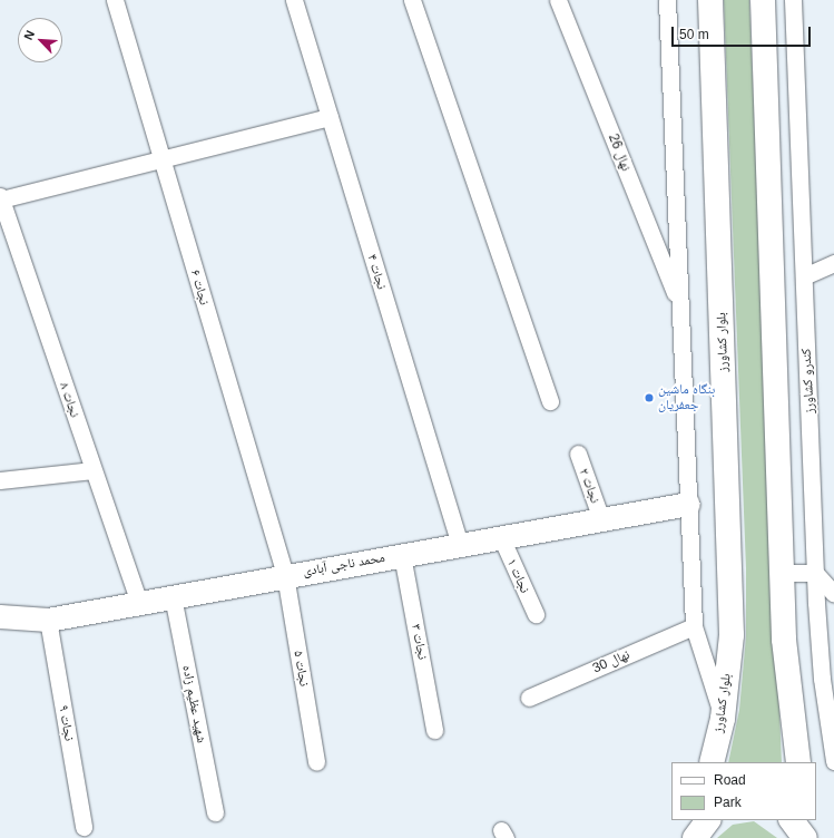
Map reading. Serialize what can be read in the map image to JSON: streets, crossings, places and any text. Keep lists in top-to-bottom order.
{
  "streets": {
    "main road": ["بلوار کشاورز"],
    "street": [
      "نهال 26",
      "نجات ۴",
      "نجات ۶",
      "کندرو کشاورز",
      "نجات ۸",
      "نجات ۲",
      "محمد ناجی آبادی",
      "نجات ۱",
      "نجات ۳",
      "نهال 30",
      "نجات ۵",
      "شهید عظیم زاده",
      "نجات ۹"
    ]
  },
  "crossings": [
    ["نجات ۴", "محمد ناجی آبادی"],
    ["نجات ۶", "محمد ناجی آبادی"],
    ["نجات ۶", "نجات ۵"],
    ["نجات ۸", "محمد ناجی آبادی"],
    ["نجات ۲", "محمد ناجی آبادی"],
    ["محمد ناجی آبادی", "نجات ۱"],
    ["محمد ناجی آبادی", "نجات ۳"],
    ["محمد ناجی آبادی", "نجات ۵"],
    ["محمد ناجی آبادی", "شهید عظیم زاده"],
    ["محمد ناجی آبادی", "نجات ۹"]
  ],
  "places": ["بنگاه ماشین جعفریان"],
  "legend": ["Road", "Park"],
  "scale_bar": "50 m",
  "north": "top left"
}
